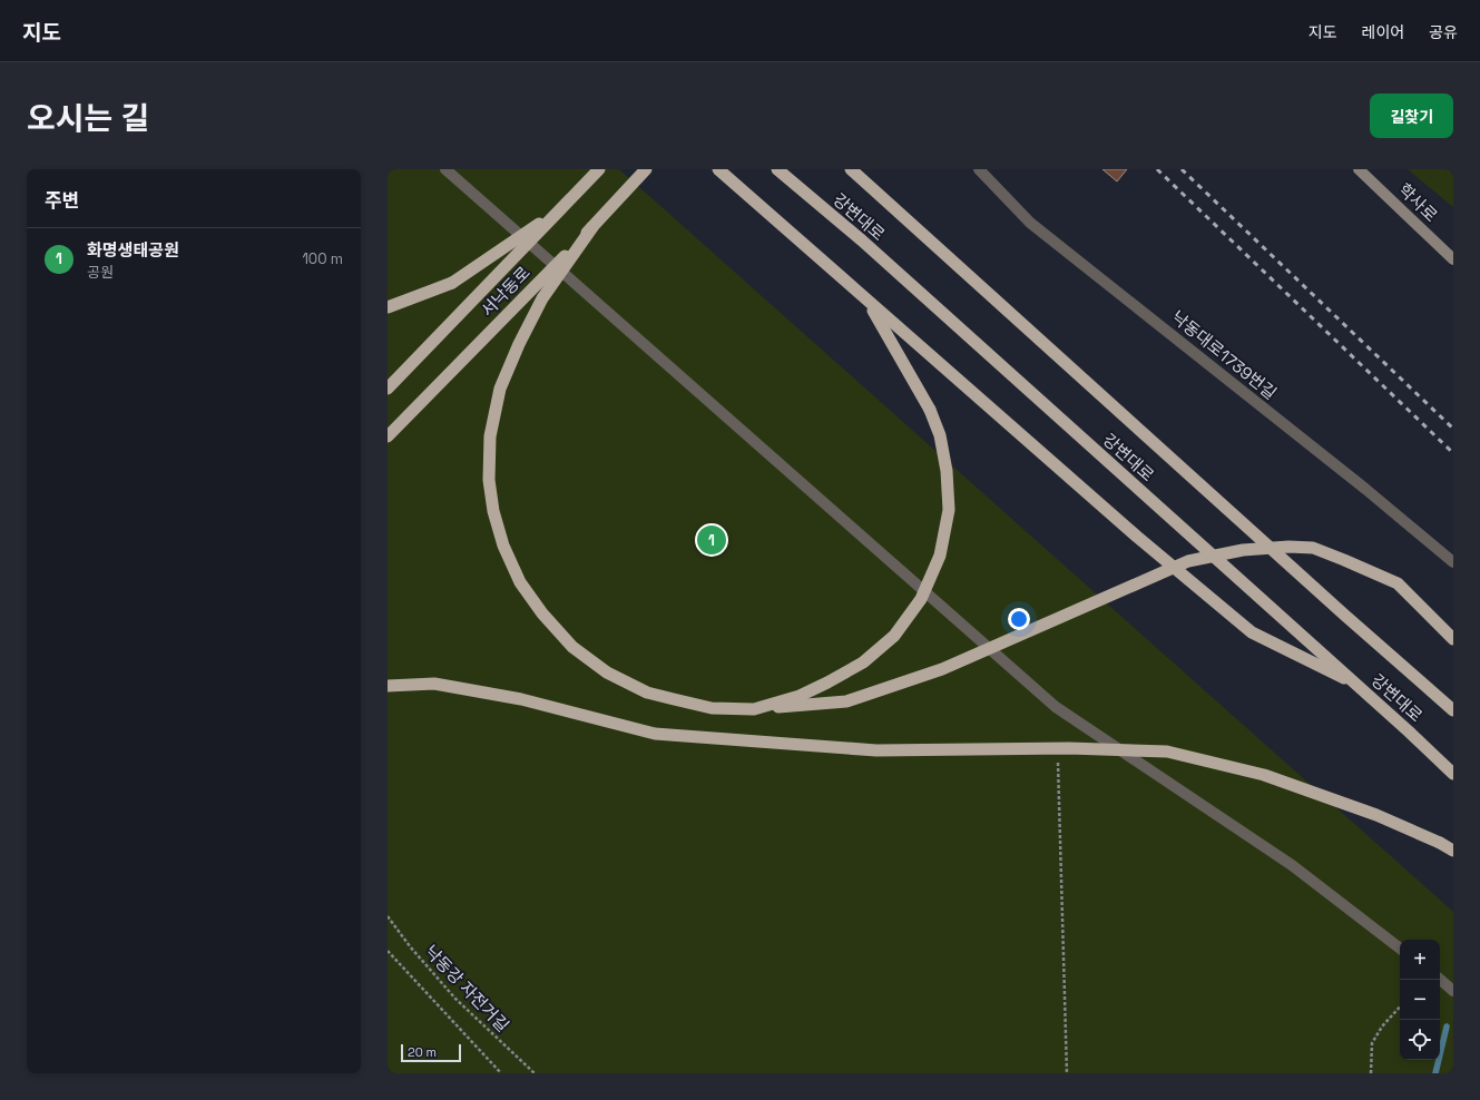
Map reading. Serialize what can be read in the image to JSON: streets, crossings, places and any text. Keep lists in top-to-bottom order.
{
  "streets": {
    "highway": ["강변대로", "서낙동로"],
    "main road": ["학사로"],
    "street": ["낙동대로1739번길"],
    "path": ["낙동강 자전거길"]
  },
  "scale_bar": "20 m",
  "page": {
    "header": "지도",
    "nav": ["지도", "레이어", "공유"],
    "title": "오시는 길",
    "buttons": "길찾기",
    "heading": "주변",
    "list": [
      {
        "mark": "1",
        "name": "화명생태공원",
        "note": "공원",
        "value": "100 m"
      }
    ],
    "pins": "1",
    "map_buttons": ["+", "−"],
    "scale": "20 m"
  }
}
